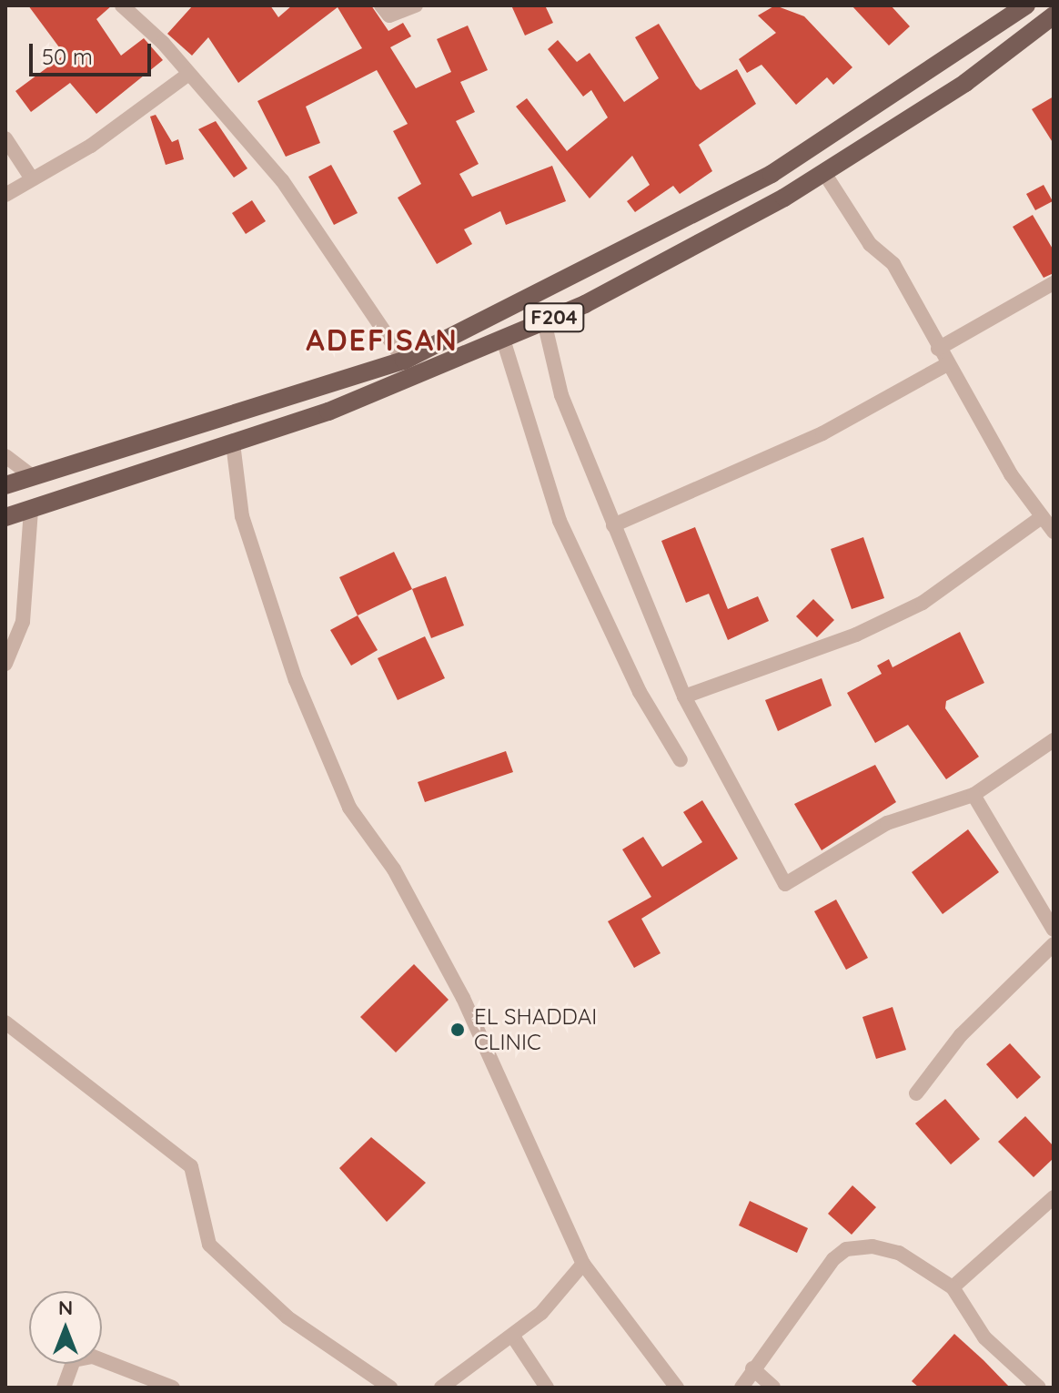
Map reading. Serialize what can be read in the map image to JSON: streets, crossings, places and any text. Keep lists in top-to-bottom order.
{
  "streets": {
    "main road": ["F204"]
  },
  "districts": ["ADEFISAN"],
  "places": ["EL SHADDAI CLINIC"],
  "scale_bar": "50 m",
  "north": "top"
}
